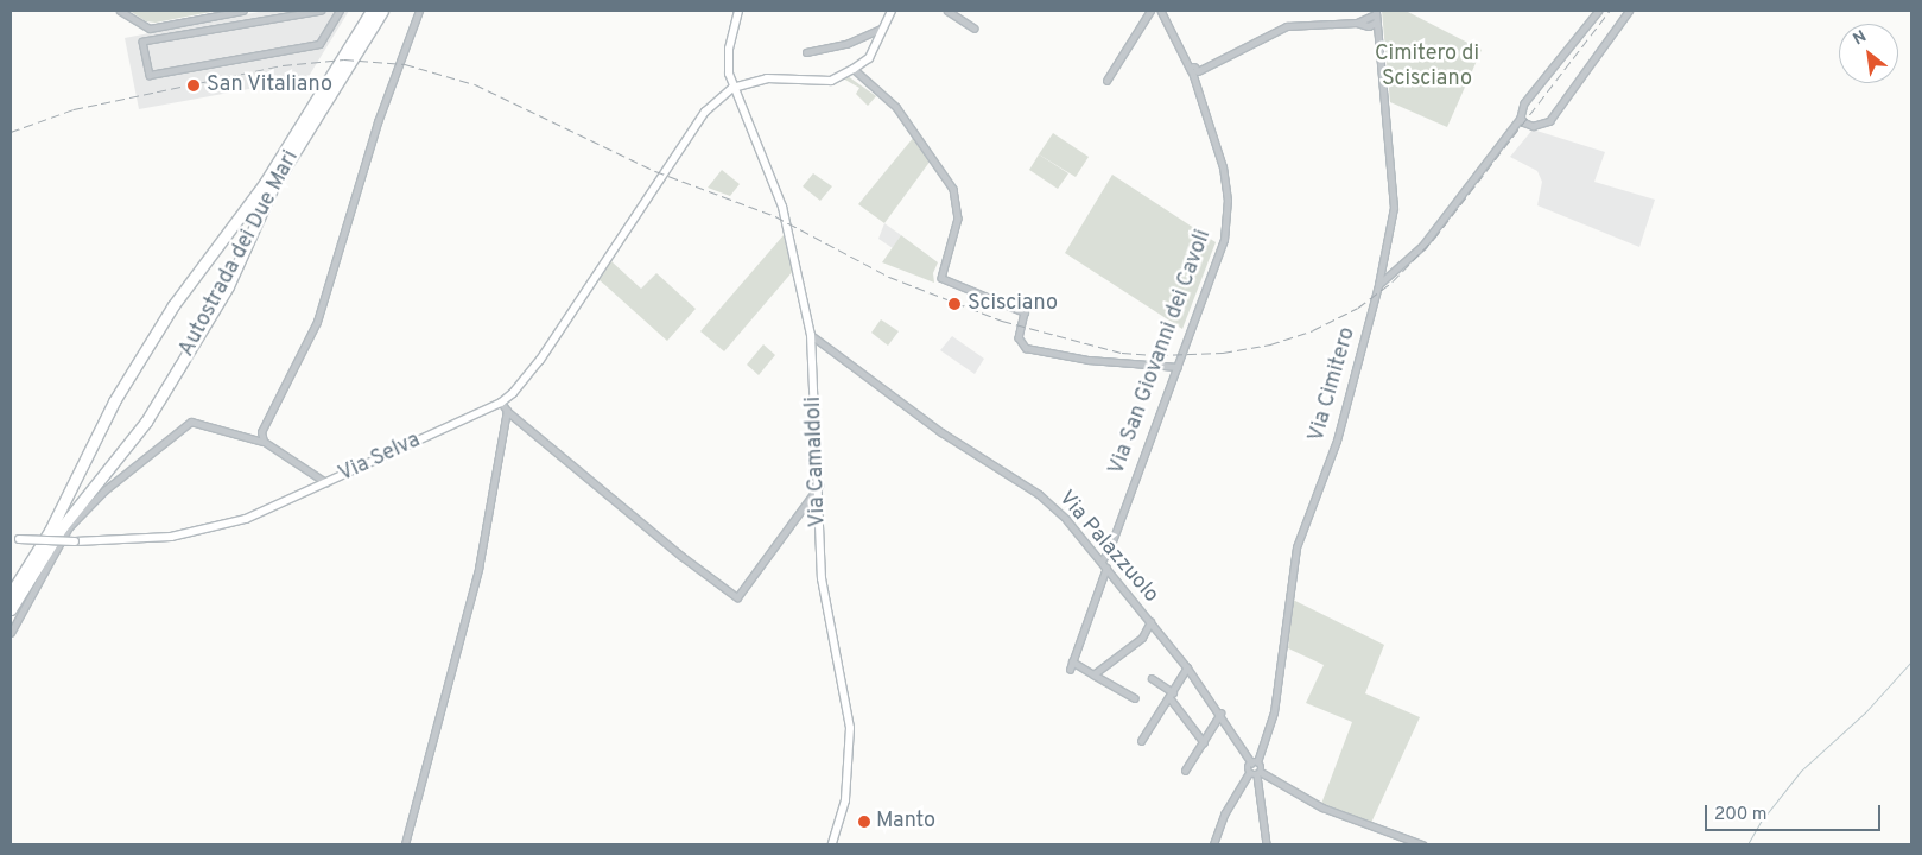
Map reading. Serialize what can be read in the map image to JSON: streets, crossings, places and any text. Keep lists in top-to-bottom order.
{
  "streets": {
    "highway": ["Autostrada dei Due Mari"],
    "street": [
      "Via San Giovanni dei Cavoli",
      "Via Cimitero",
      "Via Selva",
      "Via Camaldoli",
      "Via Palazzuolo"
    ]
  },
  "crossings": [
    ["Via San Giovanni dei Cavoli", "Via Palazzuolo"],
    ["Via Cimitero", "Via Palazzuolo"],
    ["Via Selva", "Via Camaldoli"],
    ["Via Camaldoli", "Via Palazzuolo"]
  ],
  "parks": ["Cimitero di Scisciano"],
  "places": ["San Vitaliano", "Scisciano", "Manto"],
  "scale_bar": "200 m",
  "north": "top left"
}
